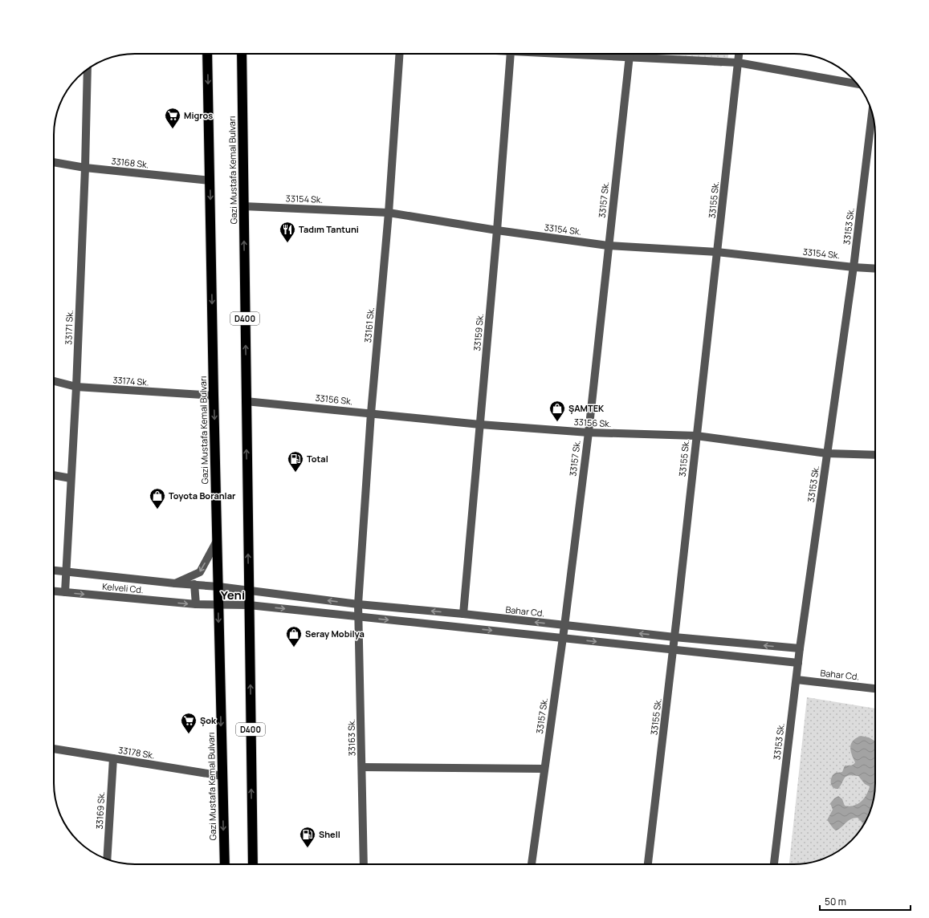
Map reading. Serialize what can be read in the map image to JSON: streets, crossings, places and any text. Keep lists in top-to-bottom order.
{
  "streets": {
    "highway": ["Gazi Mustafa Kemal Bulvarı", "D400"],
    "street": [
      "33168 Sk.",
      "33154 Sk.",
      "33157 Sk.",
      "33155 Sk.",
      "33153 Sk.",
      "33161 Sk.",
      "33171 Sk.",
      "33159 Sk.",
      "33174 Sk.",
      "33156 Sk.",
      "Kelveli Cd.",
      "Bahar Cd.",
      "33163 Sk.",
      "33178 Sk.",
      "33169 Sk."
    ]
  },
  "crossings": [
    ["33168 Sk.", "Gazi Mustafa Kemal Bulvarı"],
    ["33168 Sk.", "33171 Sk."],
    ["Gazi Mustafa Kemal Bulvarı", "33154 Sk."],
    ["Gazi Mustafa Kemal Bulvarı", "33174 Sk."],
    ["Gazi Mustafa Kemal Bulvarı", "33156 Sk."],
    ["Gazi Mustafa Kemal Bulvarı", "Kelveli Cd."],
    ["Gazi Mustafa Kemal Bulvarı", "Bahar Cd."],
    ["Gazi Mustafa Kemal Bulvarı", "33178 Sk."],
    ["33154 Sk.", "33157 Sk."],
    ["33154 Sk.", "33155 Sk."],
    ["33154 Sk.", "33153 Sk."],
    ["33154 Sk.", "33161 Sk."],
    ["33154 Sk.", "33159 Sk."],
    ["33157 Sk.", "33156 Sk."],
    ["33157 Sk.", "Bahar Cd."],
    ["33155 Sk.", "33156 Sk."],
    ["33155 Sk.", "Bahar Cd."],
    ["33153 Sk.", "33156 Sk."],
    ["33153 Sk.", "Bahar Cd."],
    ["33161 Sk.", "33156 Sk."],
    ["33161 Sk.", "Bahar Cd."],
    ["33161 Sk.", "33163 Sk."],
    ["33171 Sk.", "33174 Sk."],
    ["33171 Sk.", "Kelveli Cd."],
    ["33159 Sk.", "33156 Sk."],
    ["33159 Sk.", "Bahar Cd."],
    ["Kelveli Cd.", "Bahar Cd."],
    ["Bahar Cd.", "33163 Sk."],
    ["33178 Sk.", "33169 Sk."]
  ],
  "districts": ["Yeni"],
  "places": {
    "supermarket": ["Migros", "Şok"],
    "restaurant": ["Tadım Tantuni"],
    "shop": ["ŞAMTEK", "Toyota Boranlar", "Seray Mobilya"],
    "fuel station": ["Total", "Shell"]
  },
  "scale_bar": "50 m"
}
